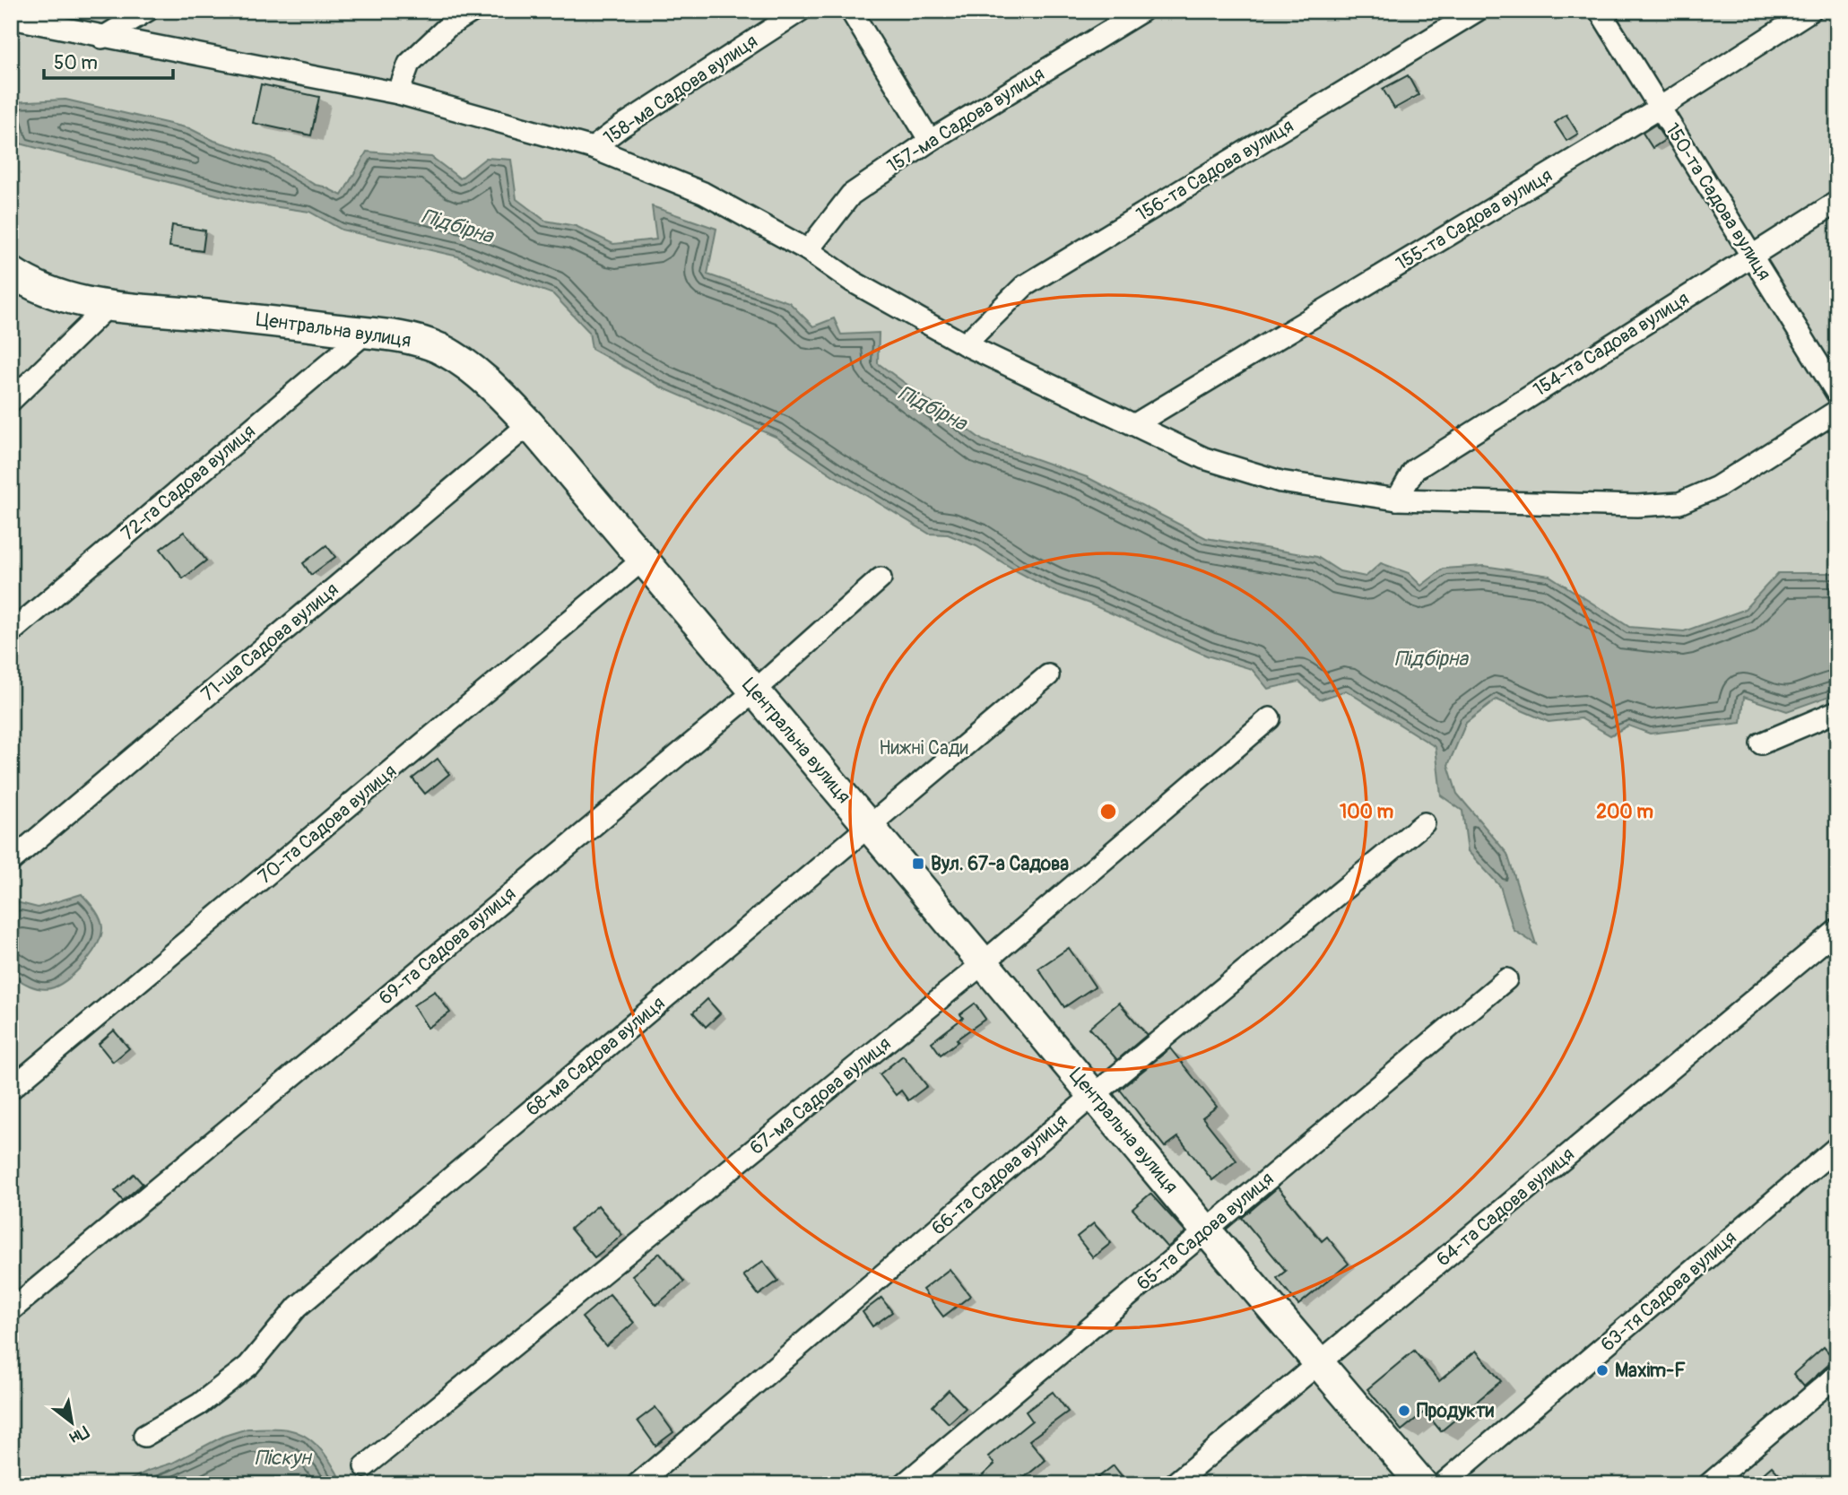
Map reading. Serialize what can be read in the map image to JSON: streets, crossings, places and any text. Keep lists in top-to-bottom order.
{
  "streets": {
    "street": [
      "158-ма Садова вулиця",
      "157-ма Садова вулиця",
      "156-та Садова вулиця",
      "150-та Садова вулиця",
      "155-та Садова вулиця",
      "Центральна вулиця",
      "154-та Садова вулиця",
      "72-га Садова вулиця",
      "71-ша Садова вулиця",
      "70-та Садова вулиця",
      "69-та Садова вулиця",
      "68-ма Садова вулиця",
      "67-ма Садова вулиця",
      "66-та Садова вулиця",
      "64-та Садова вулиця",
      "65-та Садова вулиця",
      "63-тя Садова вулиця"
    ]
  },
  "crossings": [
    ["150-та Садова вулиця", "155-та Садова вулиця"],
    ["150-та Садова вулиця", "154-та Садова вулиця"],
    ["Центральна вулиця", "72-га Садова вулиця"],
    ["Центральна вулиця", "71-ша Садова вулиця"],
    ["Центральна вулиця", "70-та Садова вулиця"],
    ["Центральна вулиця", "69-та Садова вулиця"],
    ["Центральна вулиця", "68-ма Садова вулиця"],
    ["Центральна вулиця", "67-ма Садова вулиця"],
    ["Центральна вулиця", "66-та Садова вулиця"],
    ["Центральна вулиця", "64-та Садова вулиця"],
    ["Центральна вулиця", "65-та Садова вулиця"]
  ],
  "water": ["Підбірна", "Піскун"],
  "parks": ["Нижні Сади"],
  "places": {
    "transit": ["Вул. 67-а Садова"],
    "other": ["Maxim-F", "Продукти"]
  },
  "scale_bar": "50 m",
  "north": "bottom right",
  "rings": ["100 m", "200 m"]
}
